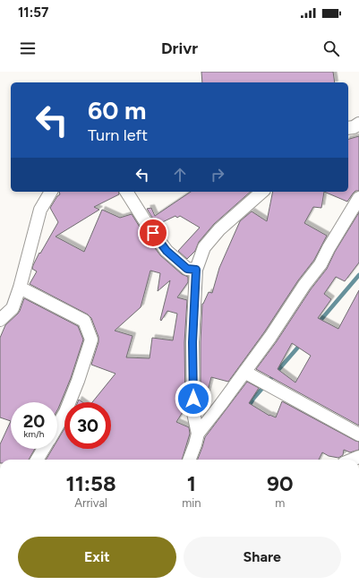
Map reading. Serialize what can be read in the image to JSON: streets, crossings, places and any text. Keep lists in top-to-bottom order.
{
  "page": {
    "status": "11:57",
    "header": "Drivr",
    "turn": ["60 m", "Turn left"],
    "speed": "20 km/h",
    "limit": "30",
    "eta": [
      "11:58",
      "Arrival",
      "1",
      "min",
      "90",
      "m"
    ],
    "buttons": ["Exit", "Share"]
  }
}
